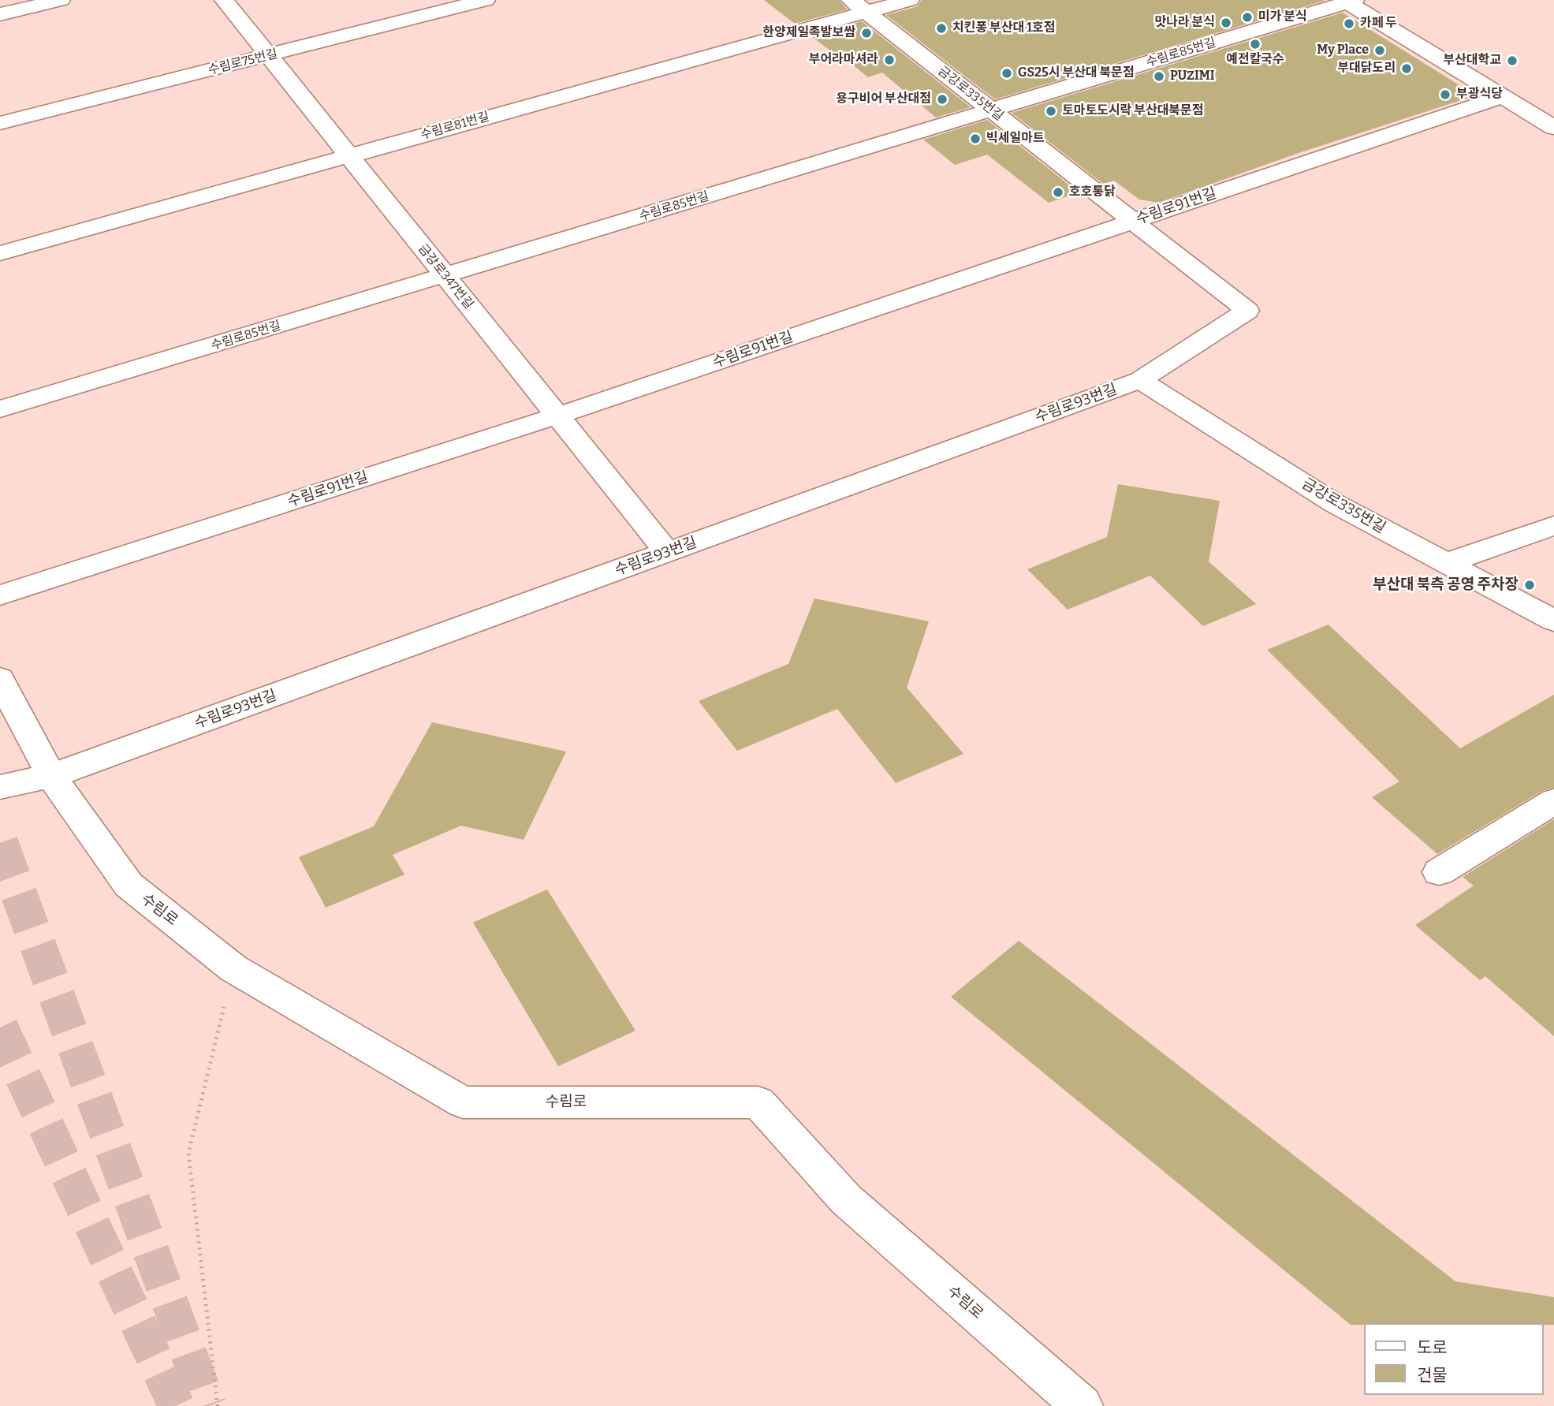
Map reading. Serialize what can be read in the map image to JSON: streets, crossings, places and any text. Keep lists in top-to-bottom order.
{
  "streets": {
    "street": [
      "수림로85번길",
      "수림로75번길",
      "금강로335번길",
      "수림로81번길",
      "수림로91번길",
      "금강로347번길",
      "수림로93번길",
      "수림로"
    ]
  },
  "crossings": [
    ["수림로85번길", "금강로335번길"],
    ["수림로85번길", "금강로347번길"],
    ["수림로75번길", "금강로347번길"],
    ["금강로335번길", "수림로81번길"],
    ["금강로335번길", "수림로91번길"],
    ["금강로335번길", "수림로93번길"],
    ["수림로81번길", "금강로347번길"],
    ["수림로91번길", "금강로347번길"],
    ["금강로347번길", "수림로93번길"],
    ["수림로93번길", "수림로"]
  ],
  "places": [
    "미가 분식",
    "맛나라 분식",
    "카페 두",
    "치킨퐁 부산대 1호점",
    "한양제일족발보쌈",
    "예전칼국수",
    "My Place",
    "부어라마셔라",
    "부산대학교",
    "부대닭도리",
    "GS25시 부산대 북문점",
    "PUZIMI",
    "부광식당",
    "용구비어 부산대점",
    "토마토도시락 부산대북문점",
    "빅세일마트",
    "호호통닭",
    "부산대 북측 공영 주차장"
  ],
  "legend": ["도로", "건물"]
}
